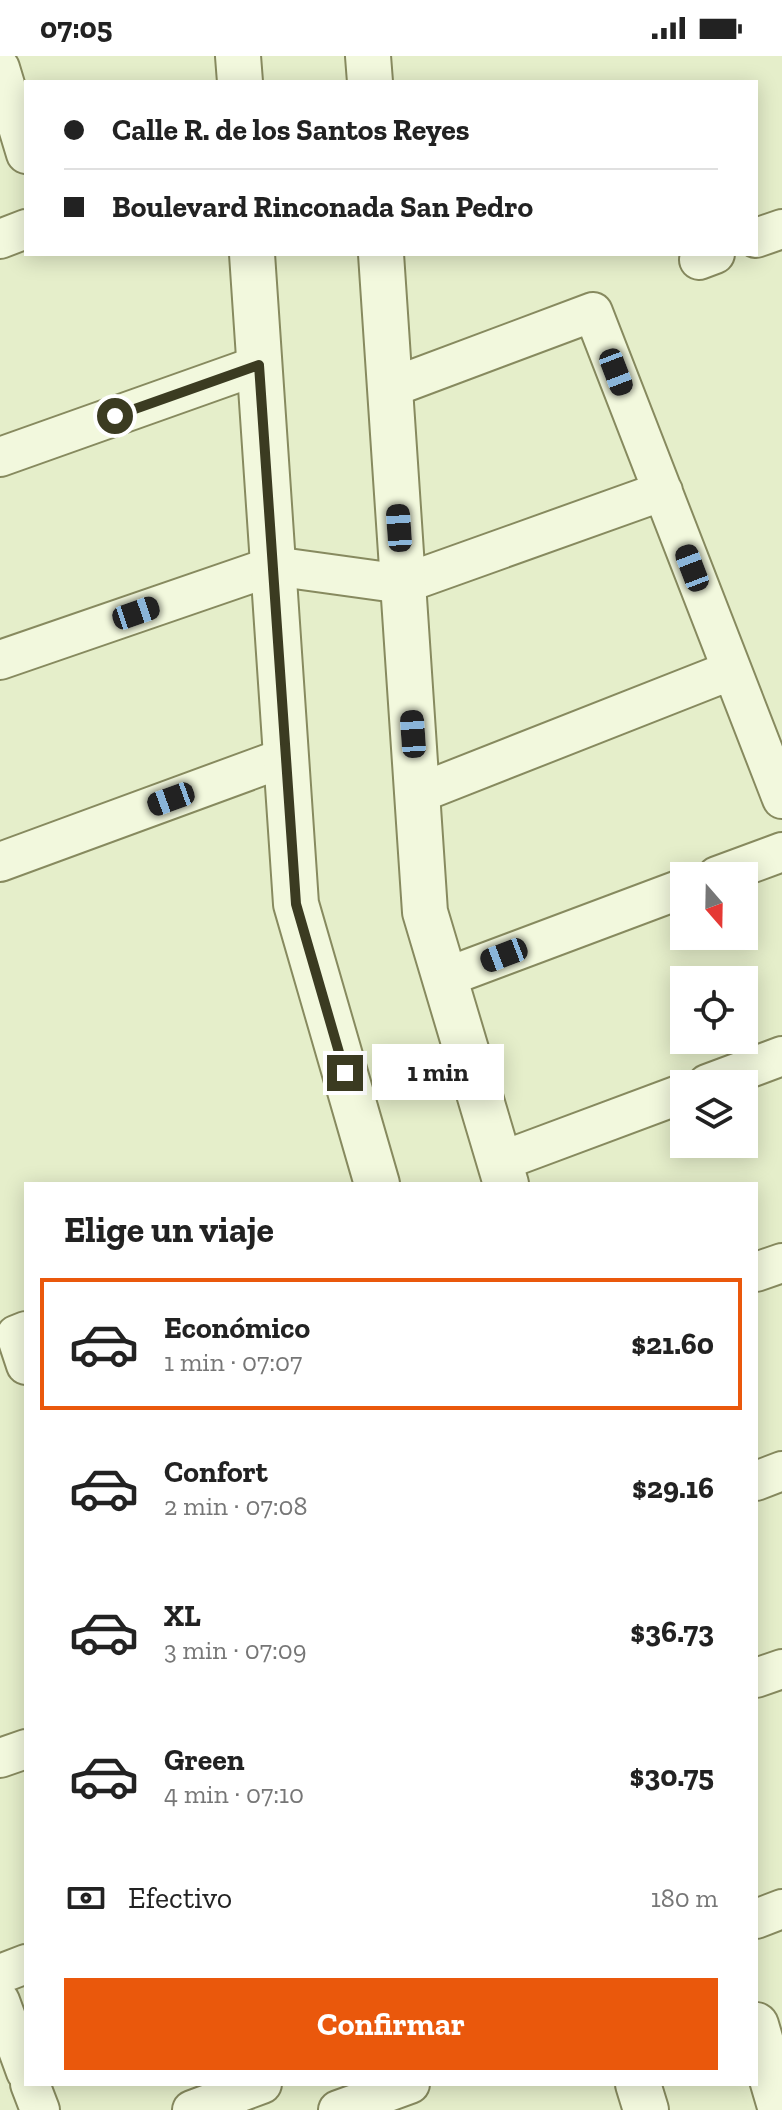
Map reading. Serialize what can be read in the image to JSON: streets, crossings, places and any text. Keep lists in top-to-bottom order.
{
  "north": "bottom",
  "page": {
    "status": "07:05",
    "banner": ["Calle R. de los Santos Reyes", "Boulevard Rinconada San Pedro"],
    "bubble": "1 min",
    "heading": "Elige un viaje",
    "list": [
      {
        "name": "Económico",
        "note": "1 min · 07:07",
        "value": "$21.60"
      },
      {
        "name": "Confort",
        "note": "2 min · 07:08",
        "value": "$29.16"
      },
      {
        "name": "XL",
        "note": "3 min · 07:09",
        "value": "$36.73"
      },
      {
        "name": "Green",
        "note": "4 min · 07:10",
        "value": "$30.75"
      }
    ],
    "pay": ["Efectivo", "180 m"],
    "buttons": "Confirmar"
  }
}
